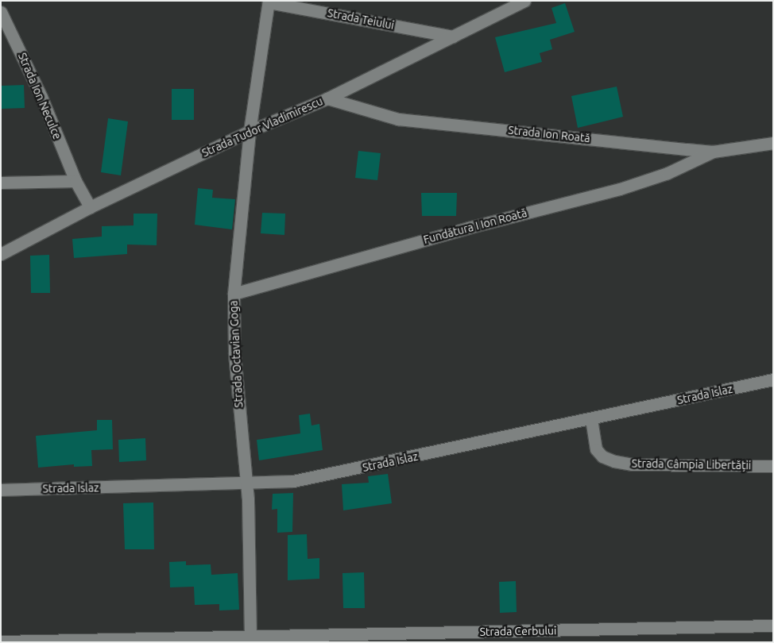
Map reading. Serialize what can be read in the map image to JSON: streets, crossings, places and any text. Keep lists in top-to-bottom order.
{
  "streets": {
    "street": [
      "Strada Teiului",
      "Strada Ion Neculce",
      "Strada Tudor Vladimirescu",
      "Strada Ion Roată",
      "Fundătura I Ion Roată",
      "Strada Octavian Goga",
      "Strada Islaz",
      "Strada Câmpia Libertății",
      "Strada Cerbului"
    ]
  },
  "crossings": [
    ["Strada Teiului", "Strada Tudor Vladimirescu"],
    ["Strada Teiului", "Strada Octavian Goga"],
    ["Strada Ion Neculce", "Strada Tudor Vladimirescu"],
    ["Strada Tudor Vladimirescu", "Strada Ion Roată"],
    ["Strada Tudor Vladimirescu", "Strada Octavian Goga"],
    ["Strada Ion Roată", "Fundătura I Ion Roată"],
    ["Fundătura I Ion Roată", "Strada Octavian Goga"],
    ["Strada Octavian Goga", "Strada Islaz"],
    ["Strada Octavian Goga", "Strada Cerbului"],
    ["Strada Islaz", "Strada Câmpia Libertății"]
  ]
}
